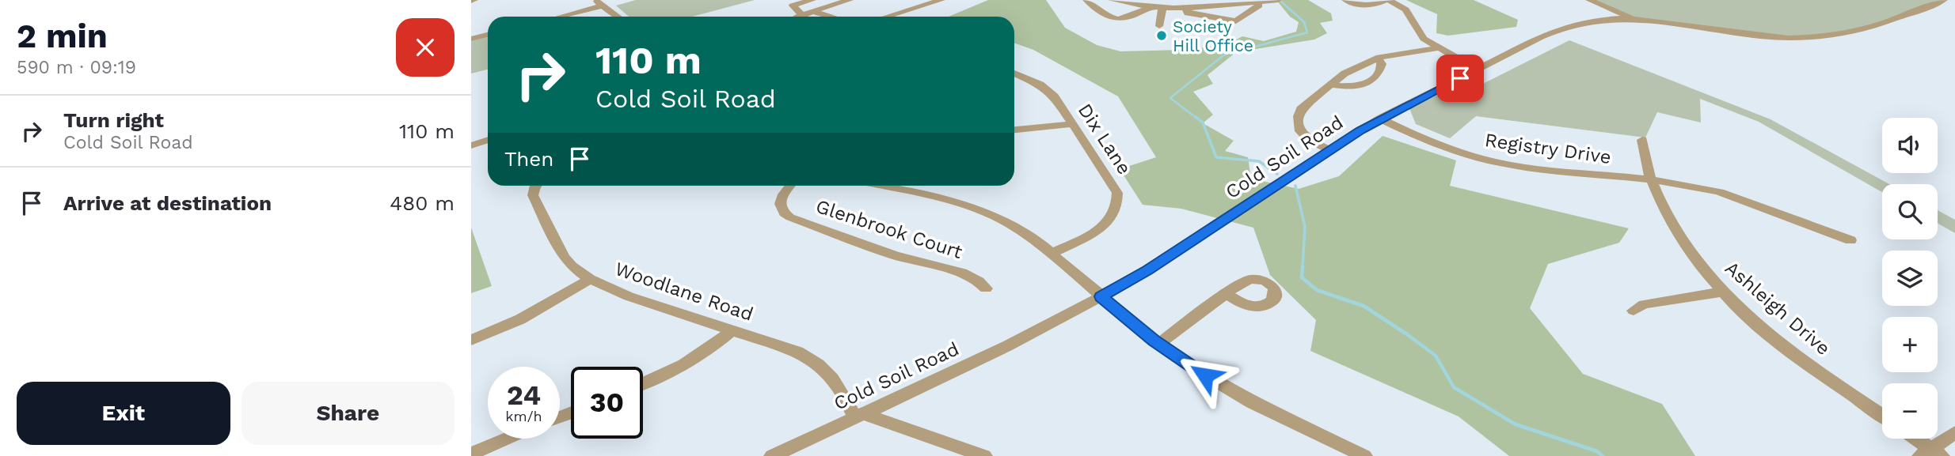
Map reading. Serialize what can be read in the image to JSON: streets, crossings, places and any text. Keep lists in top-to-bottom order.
{
  "streets": {
    "street": [
      "Dix Lane",
      "Registry Drive",
      "Cold Soil Road",
      "Glenbrook Court",
      "Woodlane Road",
      "Ashleigh Drive"
    ]
  },
  "crossings": [
    ["Registry Drive", "Cold Soil Road"],
    ["Registry Drive", "Ashleigh Drive"],
    ["Cold Soil Road", "Woodlane Road"]
  ],
  "places": ["Society Hill Office"],
  "page": {
    "heading": ["2 min", "590 m · 09:19"],
    "turn": ["110 m", "Cold Soil Road"],
    "list": [
      {
        "name": "Turn right",
        "note": "Cold Soil Road",
        "value": "110 m"
      },
      {
        "name": "Arrive at destination",
        "value": "480 m"
      }
    ],
    "map_buttons": ["+", "−"],
    "then": "Then",
    "speed": "24 km/h",
    "limit": "30",
    "buttons": ["Exit", "Share"]
  }
}
